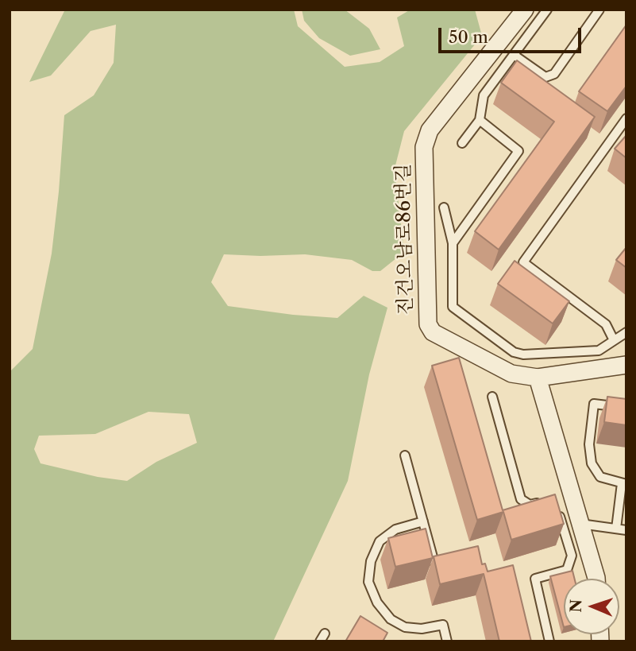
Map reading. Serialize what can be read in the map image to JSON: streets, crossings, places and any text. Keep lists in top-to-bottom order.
{
  "streets": {
    "street": ["진건오남로86번길"]
  },
  "scale_bar": "50 m",
  "north": "left"
}
